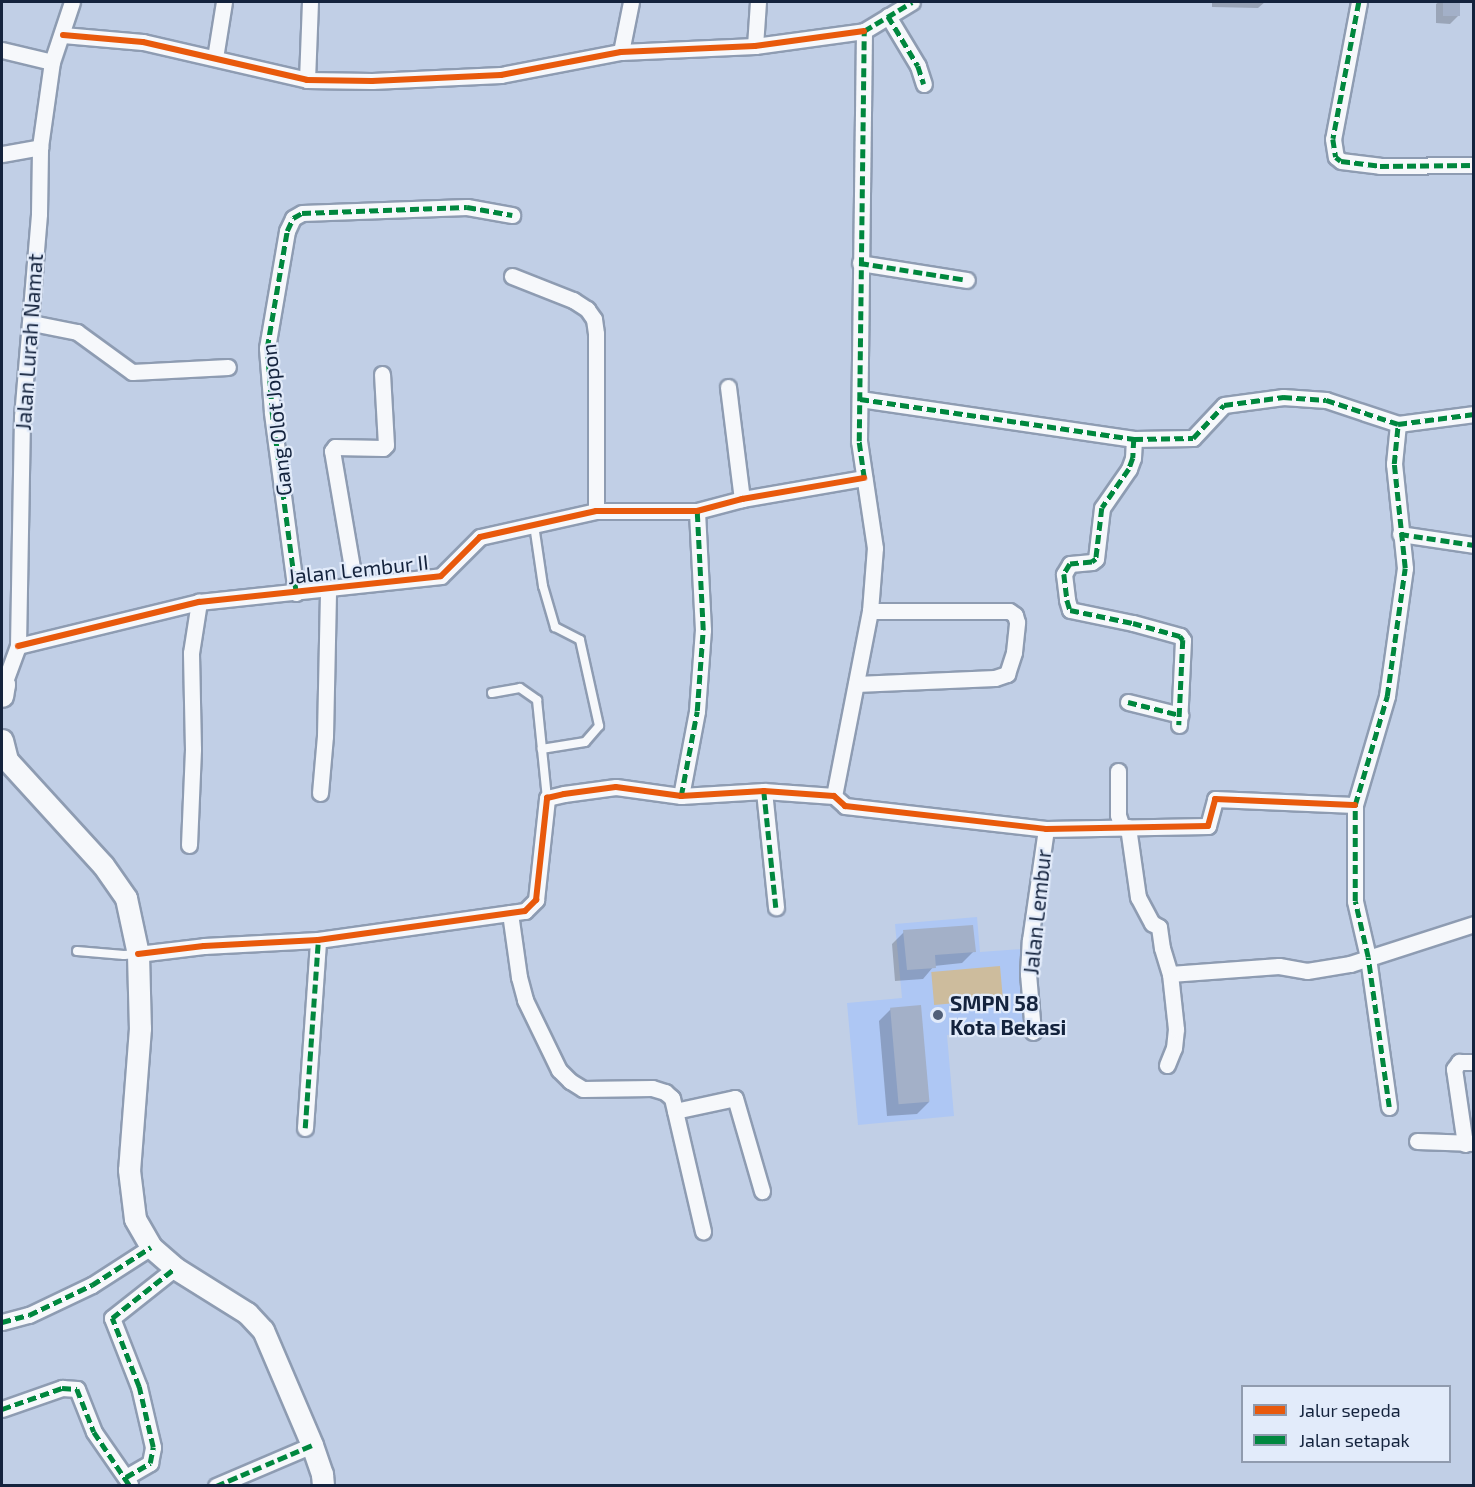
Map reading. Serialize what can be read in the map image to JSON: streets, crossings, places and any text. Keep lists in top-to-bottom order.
{
  "streets": {
    "street": [
      "Jalan Lurah Namat",
      "Gang Olot Jopon",
      "Jalan Lembur II",
      "Jalan Lembur"
    ]
  },
  "crossings": [
    ["Jalan Lurah Namat", "Jalan Lembur II"],
    ["Gang Olot Jopon", "Jalan Lembur II"]
  ],
  "places": ["SMPN 58 Kota Bekasi"],
  "legend": ["Jalur sepeda", "Jalan setapak"]
}
